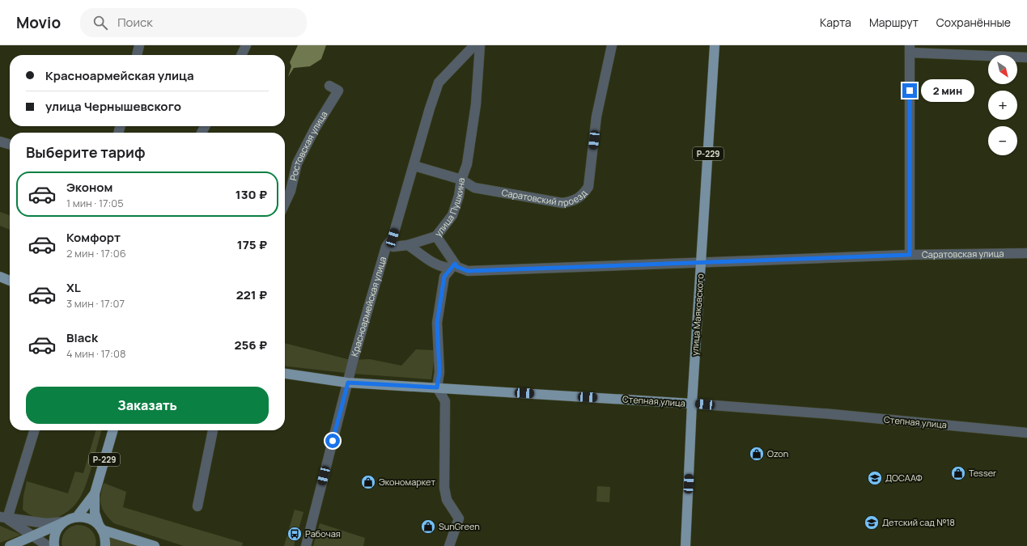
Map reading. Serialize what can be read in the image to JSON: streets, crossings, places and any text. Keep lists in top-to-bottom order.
{
  "streets": {
    "main road": ["Р-229", "улица Маяковского", "Степная улица"],
    "street": [
      "Ростовская улица",
      "Саратовский проезд",
      "улица Пушкина",
      "Саратовская улица",
      "Красноармейская улица"
    ]
  },
  "crossings": [
    ["Саратовский проезд", "улица Пушкина"],
    ["Саратовский проезд", "Красноармейская улица"],
    ["улица Пушкина", "Саратовская улица"],
    ["Саратовская улица", "улица Маяковского"],
    ["Красноармейская улица", "Степная улица"],
    ["улица Маяковского", "Степная улица"]
  ],
  "places": {
    "shop": [
      "Ozon",
      "Tesser",
      "Экономаркет",
      "SunGreen"
    ],
    "school or university": ["ДОСААФ", "Детский сад №18"],
    "bus stop": ["Рабочая"]
  },
  "north": "bottom right",
  "page": {
    "header": "Movio",
    "search": "Поиск",
    "nav": ["Карта", "Маршрут", "Сохранённые"],
    "map_buttons": ["+", "−"],
    "banner": ["Красноармейская улица", "улица Чернышевского"],
    "bubble": "2 мин",
    "heading": "Выберите тариф",
    "list": [
      {
        "name": "Эконом",
        "note": "1 мин · 17:05",
        "value": "130 ₽"
      },
      {
        "name": "Комфорт",
        "note": "2 мин · 17:06",
        "value": "175 ₽"
      },
      {
        "name": "XL",
        "note": "3 мин · 17:07",
        "value": "221 ₽"
      },
      {
        "name": "Black",
        "note": "4 мин · 17:08",
        "value": "256 ₽"
      }
    ],
    "buttons": "Заказать"
  }
}
